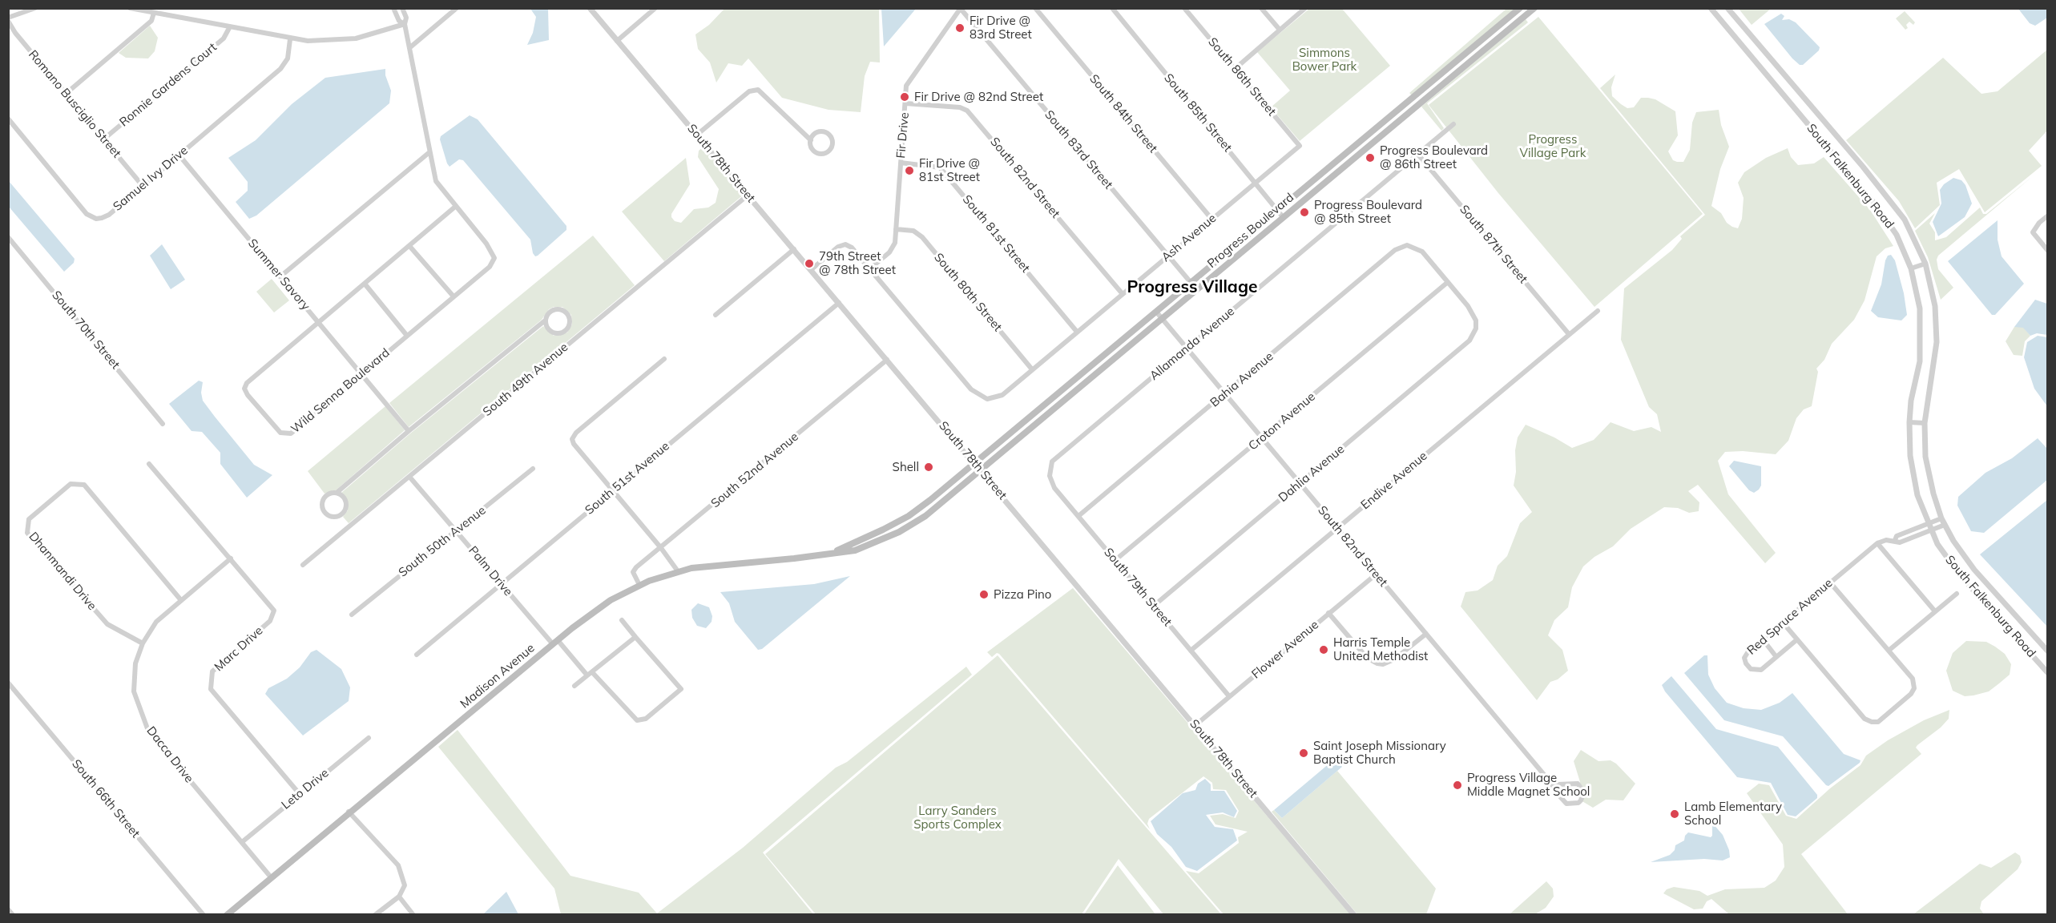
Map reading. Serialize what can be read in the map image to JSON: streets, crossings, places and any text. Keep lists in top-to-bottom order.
{
  "streets": {
    "main road": ["Progress Boulevard", "Madison Avenue"],
    "street": [
      "South 86th Street",
      "Ronnie Gardens Court",
      "Romano Busciglio Street",
      "South 85th Street",
      "South 84th Street",
      "Fir Drive",
      "South 83rd Street",
      "South 78th Street",
      "South Falkenburg Road",
      "South 82nd Street",
      "Samuel Ivy Drive",
      "South 81st Street",
      "Ash Avenue",
      "South 87th Street",
      "Summer Savory",
      "South 80th Street",
      "South 70th Street",
      "Allamanda Avenue",
      "South 49th Avenue",
      "Bahia Avenue",
      "Wild Senna Boulevard",
      "Croton Avenue",
      "South 52nd Avenue",
      "Dahlia Avenue",
      "South 51st Avenue",
      "Endive Avenue",
      "South 50th Avenue",
      "Dhanmandi Drive",
      "Palm Drive",
      "South 79th Street",
      "Red Spruce Avenue",
      "Marc Drive",
      "Flower Avenue",
      "Dacca Drive",
      "Leto Drive",
      "South 66th Street"
    ]
  },
  "crossings": [
    ["South 86th Street", "Ash Avenue"],
    ["Ronnie Gardens Court", "Romano Busciglio Street"],
    ["Romano Busciglio Street", "Samuel Ivy Drive"],
    ["South 85th Street", "Progress Boulevard"],
    ["South 85th Street", "Ash Avenue"],
    ["South 84th Street", "Ash Avenue"],
    ["Fir Drive", "South 83rd Street"],
    ["Fir Drive", "South 82nd Street"],
    ["Fir Drive", "South 81st Street"],
    ["Fir Drive", "Ash Avenue"],
    ["Fir Drive", "South 80th Street"],
    ["South 83rd Street", "Progress Boulevard"],
    ["South 83rd Street", "Ash Avenue"],
    ["South 78th Street", "Progress Boulevard"],
    ["South 78th Street", "South 49th Avenue"],
    ["South 78th Street", "South 52nd Avenue"],
    ["South 78th Street", "South 51st Avenue"],
    ["South 78th Street", "Flower Avenue"],
    ["South 78th Street", "Madison Avenue"],
    ["South Falkenburg Road", "Red Spruce Avenue"],
    ["South 82nd Street", "Progress Boulevard"],
    ["South 82nd Street", "Ash Avenue"],
    ["South 82nd Street", "Allamanda Avenue"],
    ["South 82nd Street", "Bahia Avenue"],
    ["South 82nd Street", "Croton Avenue"],
    ["South 82nd Street", "Dahlia Avenue"],
    ["South 82nd Street", "Endive Avenue"],
    ["South 82nd Street", "Flower Avenue"],
    ["Samuel Ivy Drive", "Summer Savory"],
    ["Progress Boulevard", "Madison Avenue"],
    ["South 81st Street", "Ash Avenue"],
    ["Ash Avenue", "South 80th Street"],
    ["South 87th Street", "Allamanda Avenue"],
    ["South 87th Street", "Endive Avenue"],
    ["Summer Savory", "Wild Senna Boulevard"],
    ["Allamanda Avenue", "South 79th Street"],
    ["South 49th Avenue", "Palm Drive"],
    ["Bahia Avenue", "Croton Avenue"],
    ["Bahia Avenue", "Dahlia Avenue"],
    ["Bahia Avenue", "South 79th Street"],
    ["Croton Avenue", "Dahlia Avenue"],
    ["Croton Avenue", "South 79th Street"],
    ["South 52nd Avenue", "Madison Avenue"],
    ["Dahlia Avenue", "South 79th Street"],
    ["South 51st Avenue", "Palm Drive"],
    ["Endive Avenue", "South 79th Street"],
    ["South 50th Avenue", "Palm Drive"],
    ["Dhanmandi Drive", "Dacca Drive"],
    ["Palm Drive", "Madison Avenue"],
    ["South 79th Street", "Flower Avenue"],
    ["Marc Drive", "Dacca Drive"],
    ["Marc Drive", "Leto Drive"],
    ["Madison Avenue", "Dacca Drive"],
    ["Dacca Drive", "Leto Drive"]
  ],
  "districts": ["Progress Village"],
  "parks": ["Simmons Bower Park", "Progress Village Park", "Larry Sanders Sports Complex"],
  "places": [
    "Fir Drive @ 83rd Street",
    "Fir Drive @ 82nd Street",
    "Progress Boulevard @ 86th Street",
    "Fir Drive @ 81st Street",
    "Progress Boulevard @ 85th Street",
    "79th Street @ 78th Street",
    "Shell",
    "Pizza Pino",
    "Harris Temple United Methodist",
    "Saint Joseph Missionary Baptist Church",
    "Progress Village Middle Magnet School",
    "Lamb Elementary School"
  ]
}
